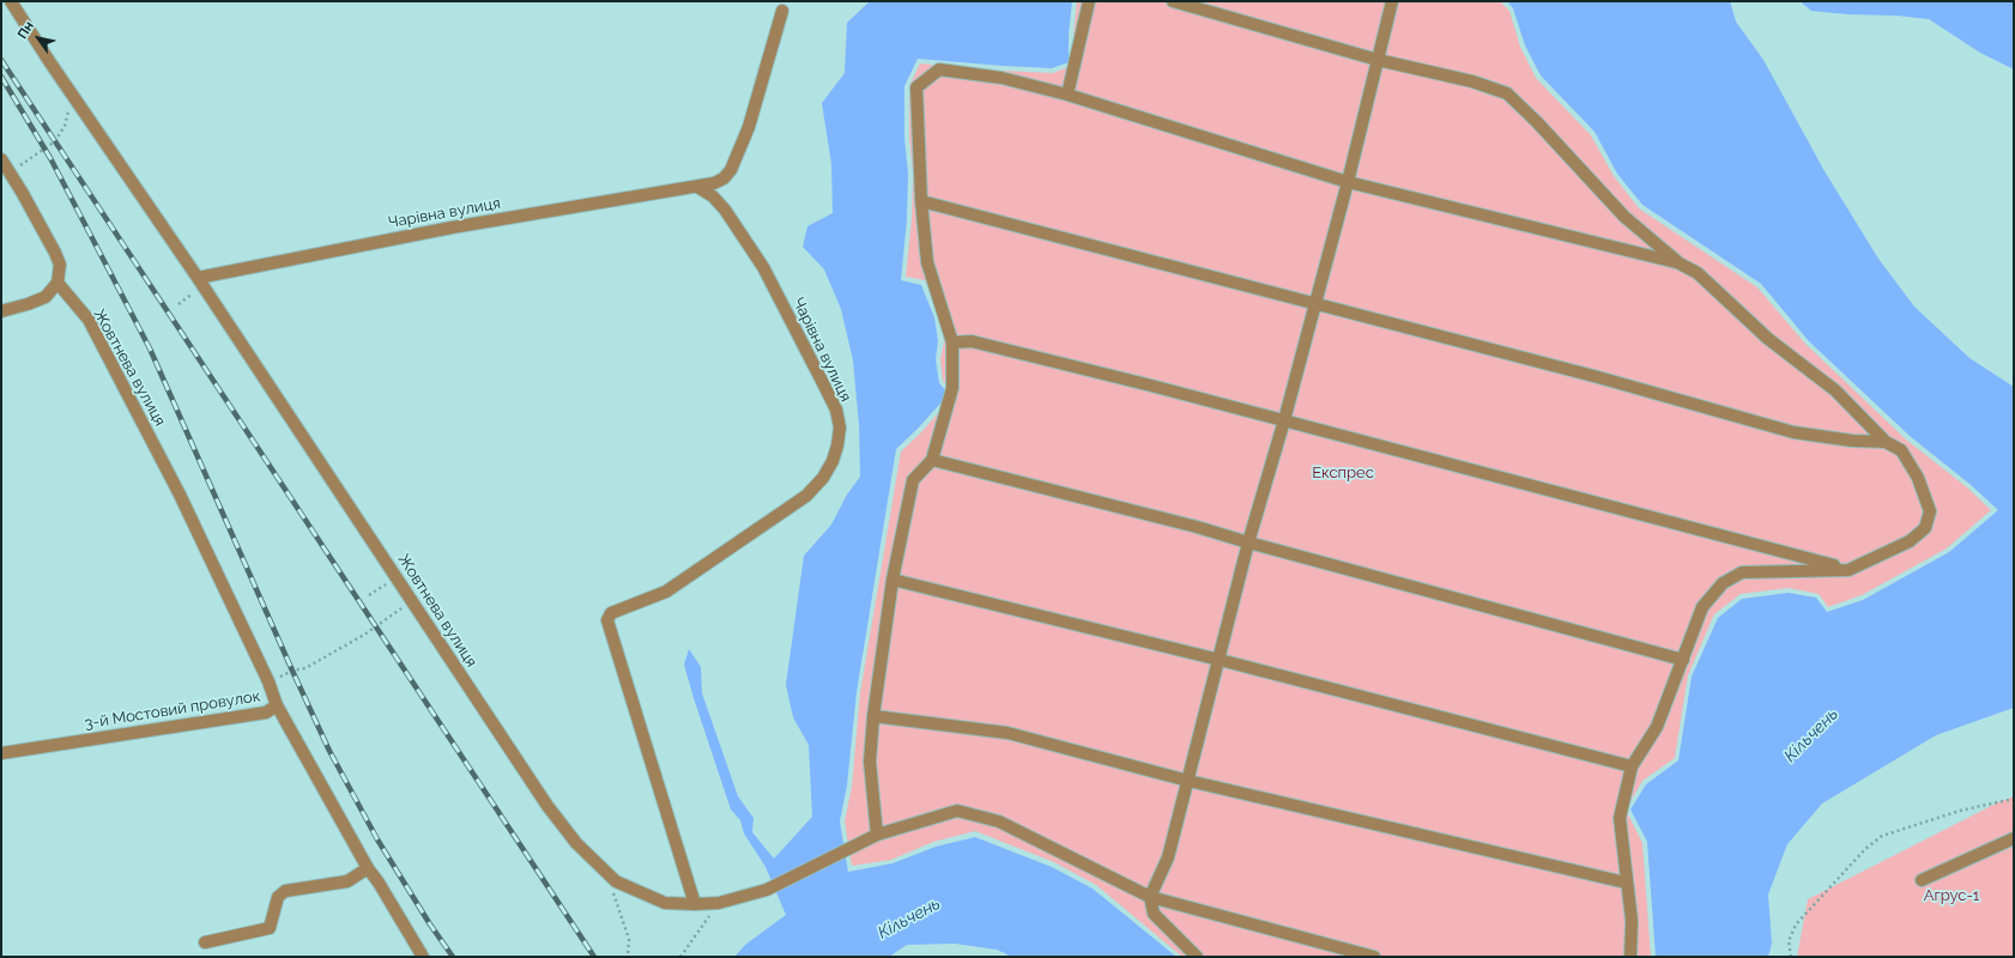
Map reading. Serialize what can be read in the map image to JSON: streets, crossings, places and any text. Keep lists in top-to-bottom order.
{
  "streets": {
    "street": ["Чарівна вулиця", "Жовтнева вулиця", "3-й Мостовий провулок"]
  },
  "crossings": [
    ["Чарівна вулиця", "Жовтнева вулиця"],
    ["Жовтнева вулиця", "3-й Мостовий провулок"]
  ],
  "water": ["Кільчень"],
  "parks": ["Експрес", "Агрус-1"],
  "north": "top left"
}
